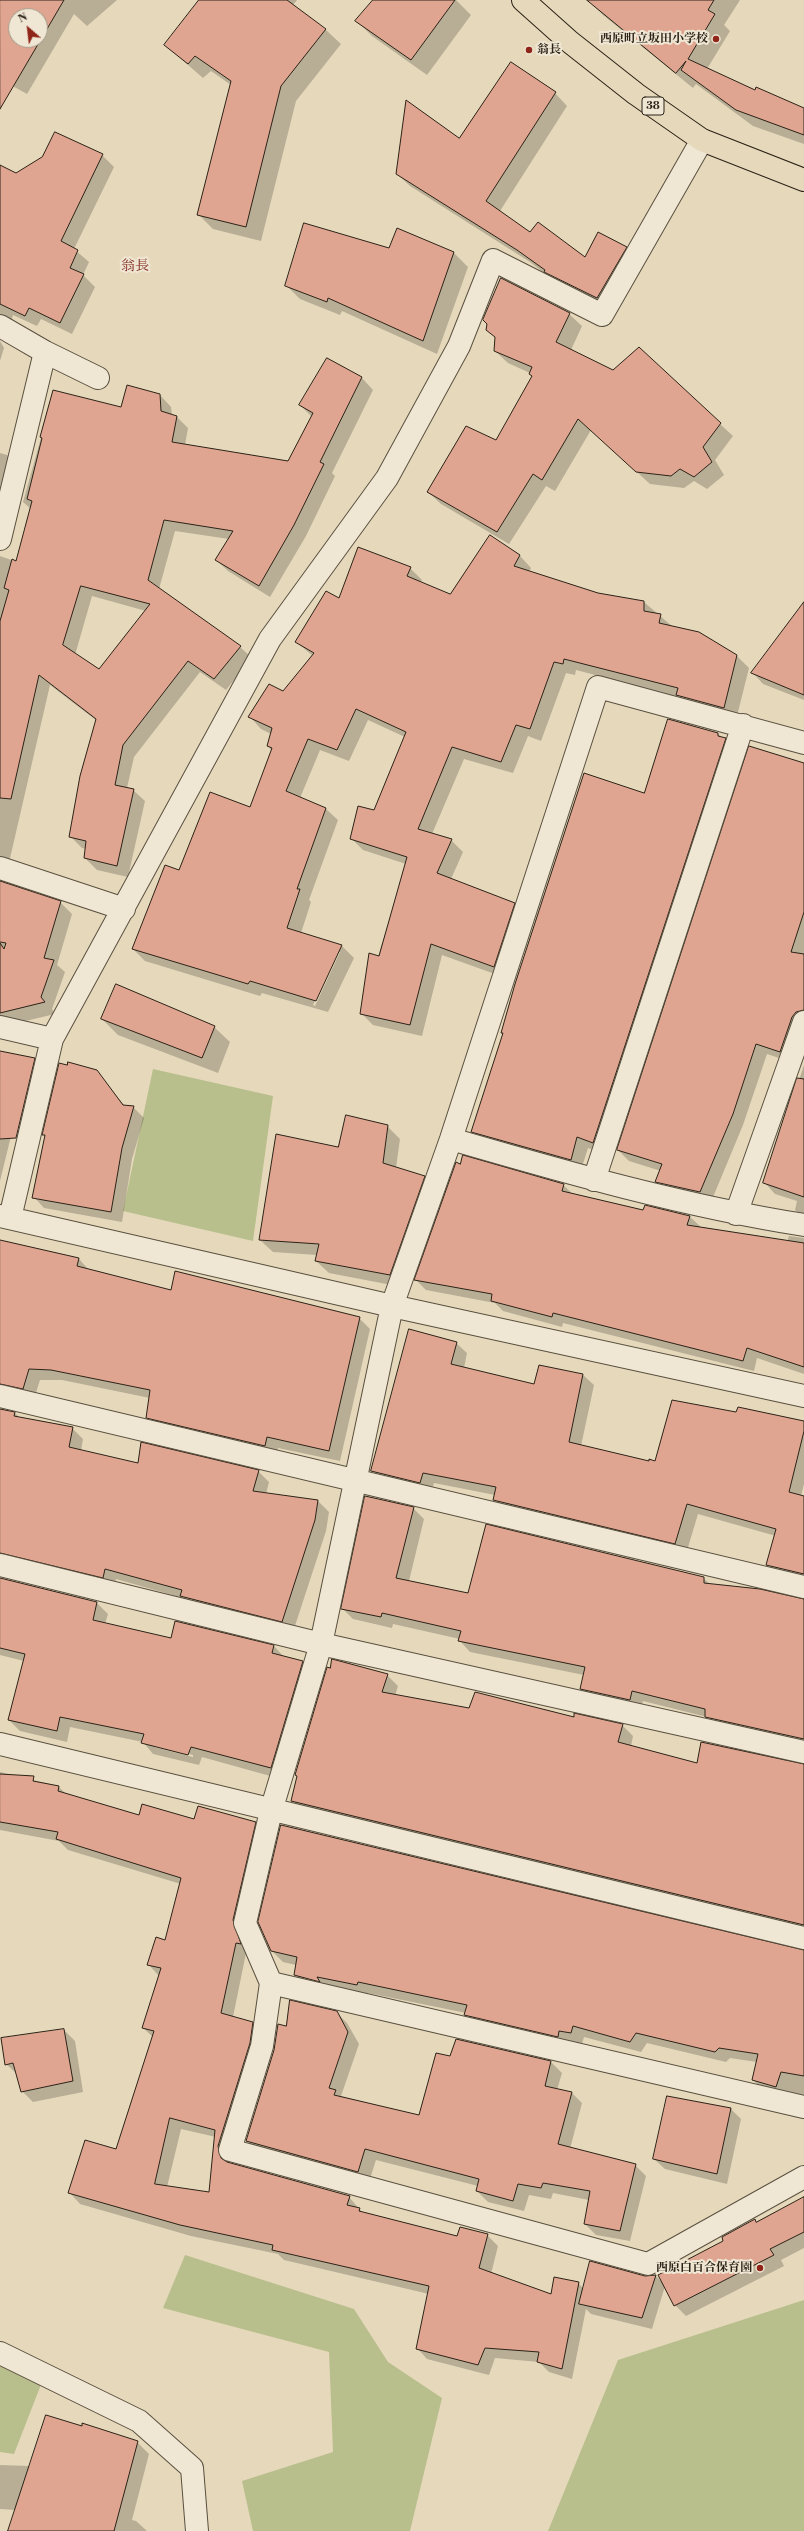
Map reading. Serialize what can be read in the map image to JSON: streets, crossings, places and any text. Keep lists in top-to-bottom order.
{
  "streets": {
    "main road": ["38"]
  },
  "districts": ["翁長"],
  "places": ["西原町立坂田小学校", "翁長", "西原白百合保育園"],
  "north": "top left"
}
